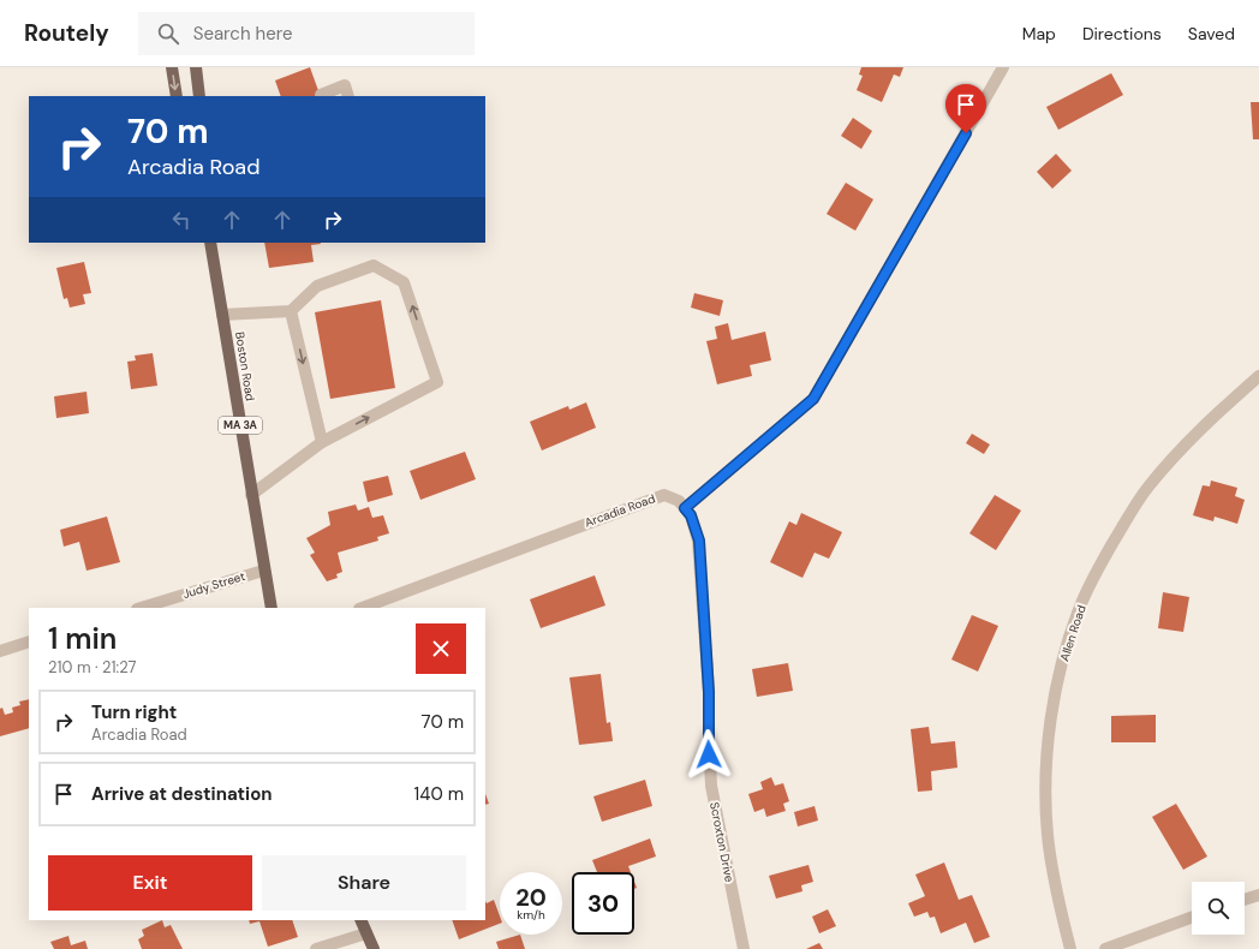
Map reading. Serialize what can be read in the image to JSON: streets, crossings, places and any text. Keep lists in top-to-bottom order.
{
  "streets": {
    "main road": ["Boston Road", "MA 3A"],
    "street": [
      "Arcadia Road",
      "Judy Street",
      "Allen Road",
      "Scroxton Drive"
    ]
  },
  "crossings": [
    ["Boston Road", "Judy Street"],
    ["Arcadia Road", "Scroxton Drive"]
  ],
  "page": {
    "header": "Routely",
    "search": "Search here",
    "nav": ["Map", "Directions", "Saved"],
    "turn": ["70 m", "Arcadia Road"],
    "heading": ["1 min", "210 m · 21:27"],
    "list": [
      {
        "name": "Turn right",
        "note": "Arcadia Road",
        "value": "70 m"
      },
      {
        "name": "Arrive at destination",
        "value": "140 m"
      }
    ],
    "buttons": ["Exit", "Share"],
    "speed": "20 km/h",
    "limit": "30"
  }
}
